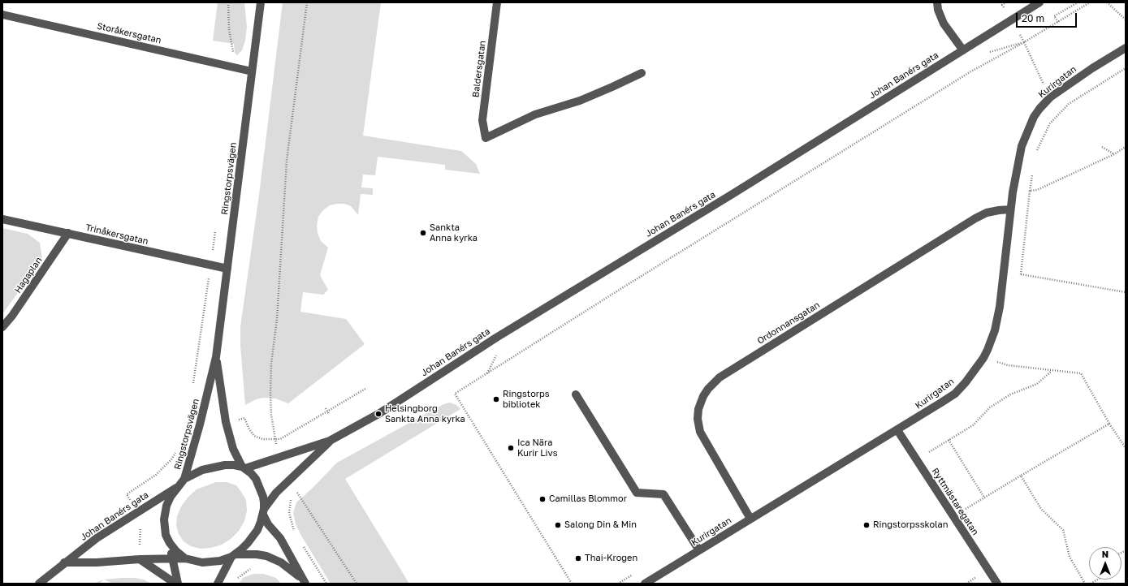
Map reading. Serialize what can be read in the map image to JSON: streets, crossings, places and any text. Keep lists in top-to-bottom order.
{
  "streets": {
    "street": [
      "Storåkersgatan",
      "Baldersgatan",
      "Johan Banérs gata",
      "Kurirgatan",
      "Ringstorpsvägen",
      "Trinåkersgatan",
      "Hagaplan",
      "Ordonnansgatan",
      "Ryttmästaregatan"
    ]
  },
  "crossings": [
    ["Storåkersgatan", "Ringstorpsvägen"],
    ["Johan Banérs gata", "Ringstorpsvägen"],
    ["Kurirgatan", "Ordonnansgatan"],
    ["Kurirgatan", "Ryttmästaregatan"],
    ["Ringstorpsvägen", "Trinåkersgatan"],
    ["Trinåkersgatan", "Hagaplan"]
  ],
  "places": [
    "Sankta Anna kyrka",
    "Ringstorps bibliotek",
    "Helsingborg Sankta Anna kyrka",
    "Ica Nära Kurir Livs",
    "Camillas Blommor",
    "Salong Din & Min",
    "Ringstorpsskolan",
    "Thai-Krogen"
  ],
  "scale_bar": "20 m",
  "north": "top"
}
